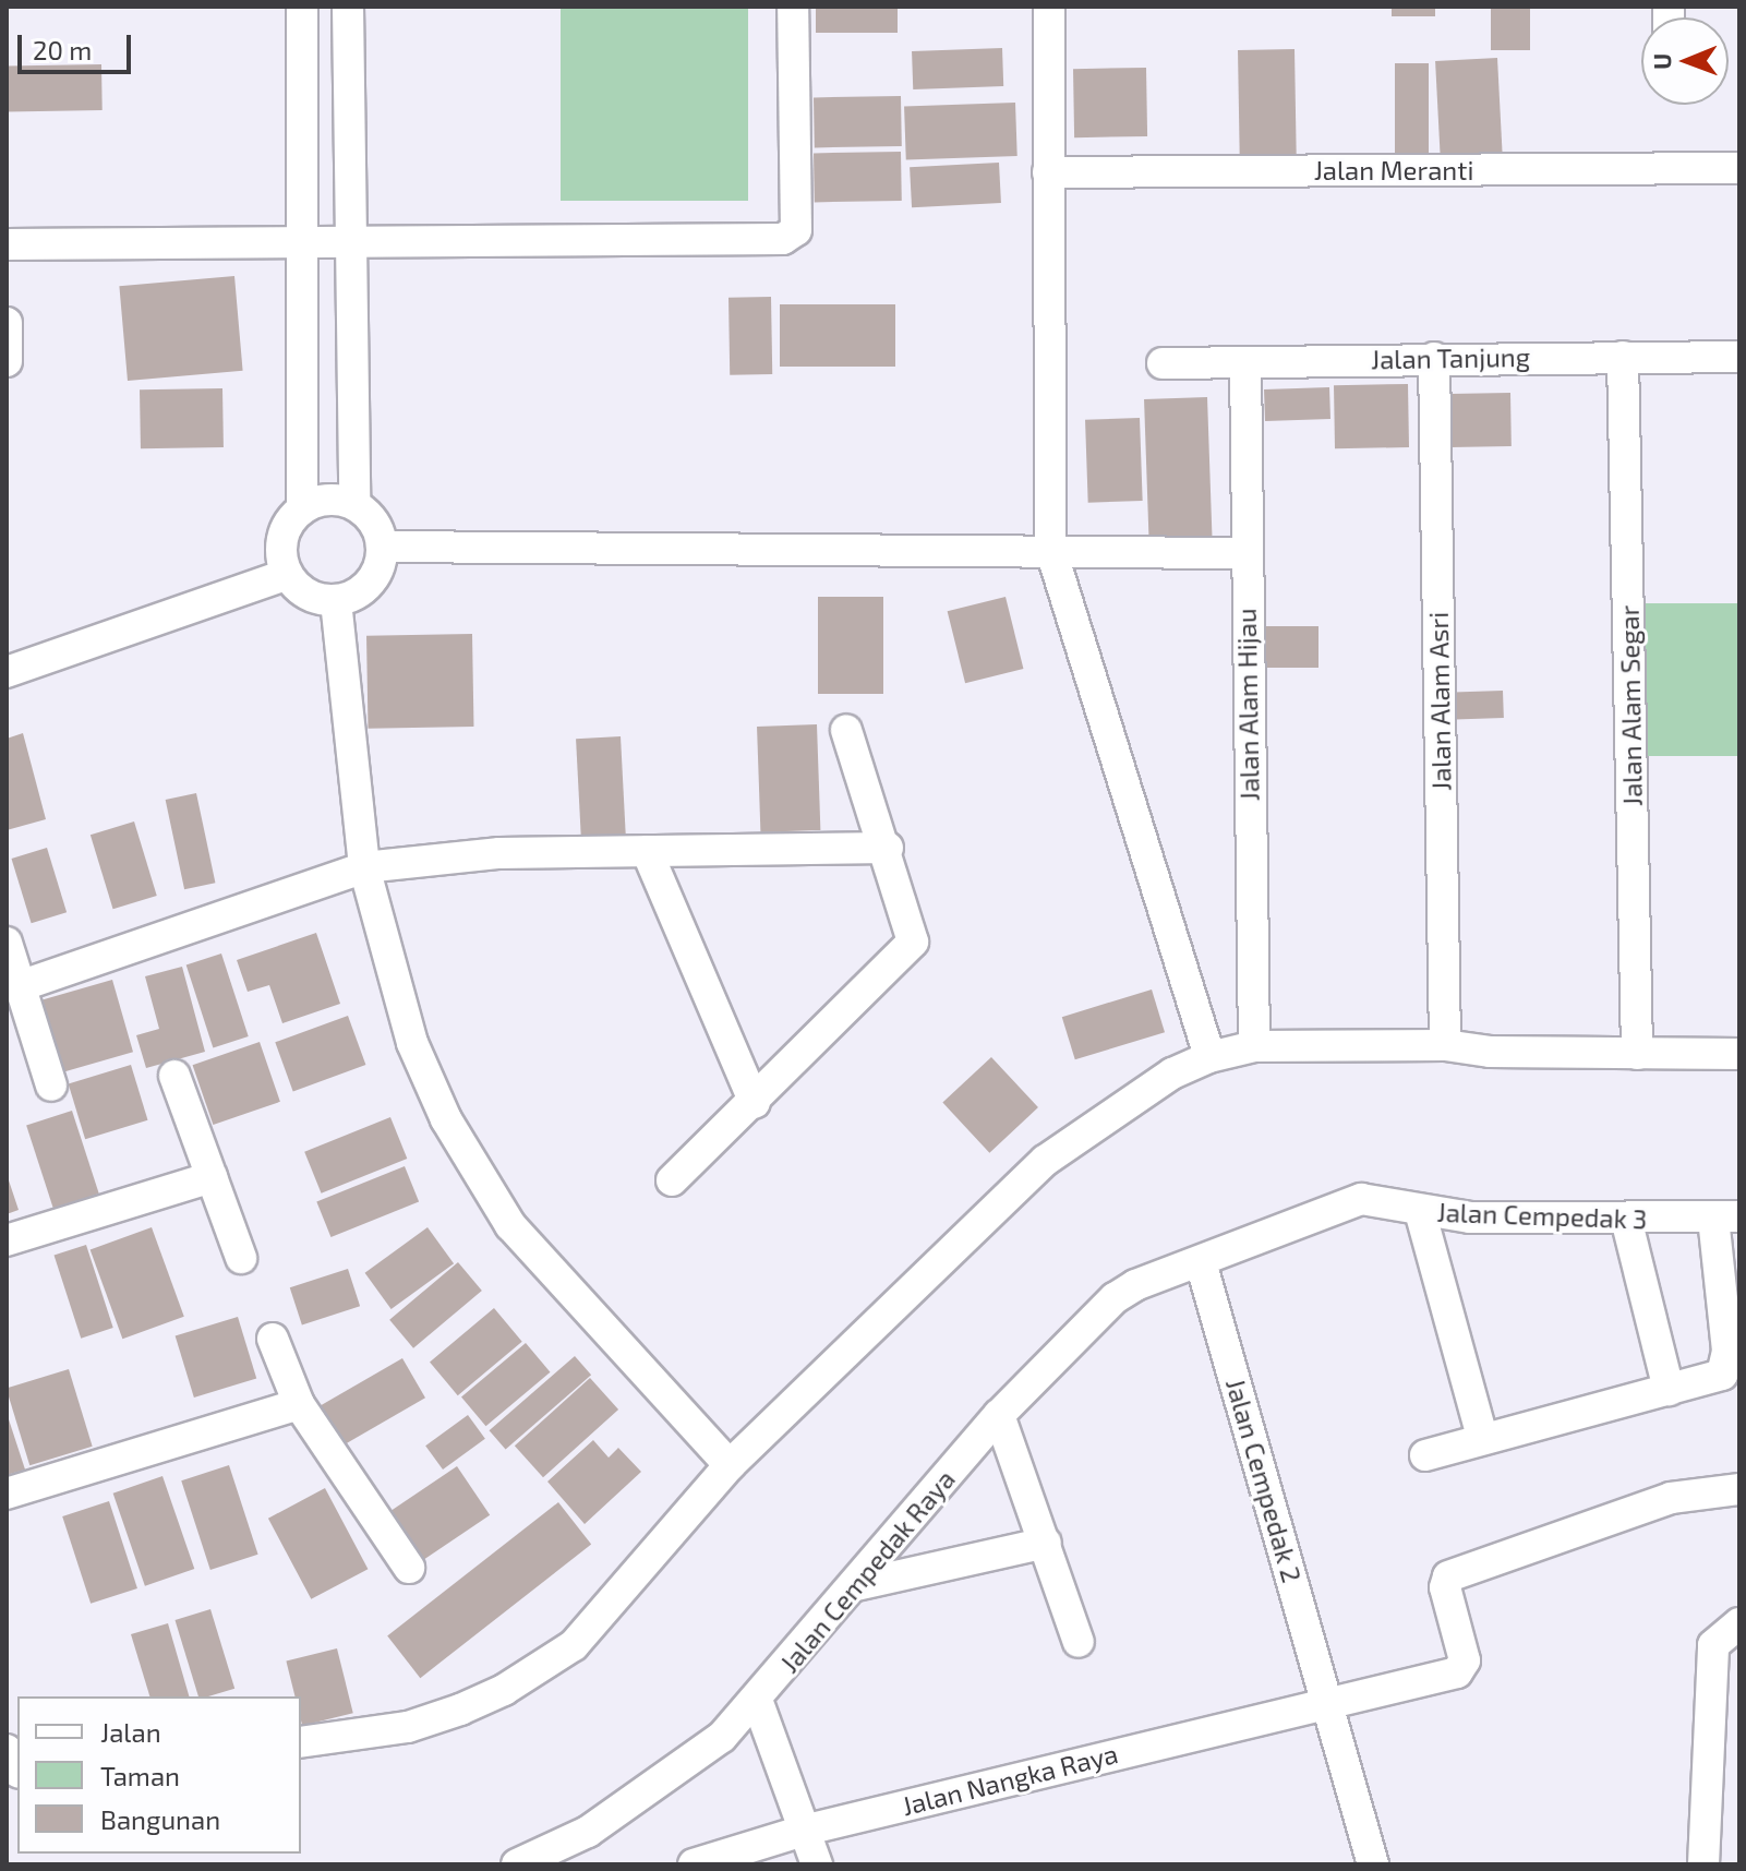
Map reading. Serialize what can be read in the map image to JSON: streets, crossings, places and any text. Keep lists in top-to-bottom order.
{
  "streets": {
    "street": [
      "Jalan Meranti",
      "Jalan Tanjung",
      "Jalan Alam Asri",
      "Jalan Alam Hijau",
      "Jalan Alam Segar",
      "Jalan Cempedak 3",
      "Jalan Cempedak 2",
      "Jalan Cempedak Raya",
      "Jalan Nangka Raya"
    ]
  },
  "crossings": [
    ["Jalan Tanjung", "Jalan Alam Asri"],
    ["Jalan Tanjung", "Jalan Alam Hijau"],
    ["Jalan Tanjung", "Jalan Alam Segar"],
    ["Jalan Cempedak 3", "Jalan Cempedak 2"],
    ["Jalan Cempedak 3", "Jalan Cempedak Raya"],
    ["Jalan Cempedak 2", "Jalan Cempedak Raya"],
    ["Jalan Cempedak 2", "Jalan Nangka Raya"]
  ],
  "legend": ["Jalan", "Taman", "Bangunan"],
  "scale_bar": "20 m",
  "north": "left"
}
